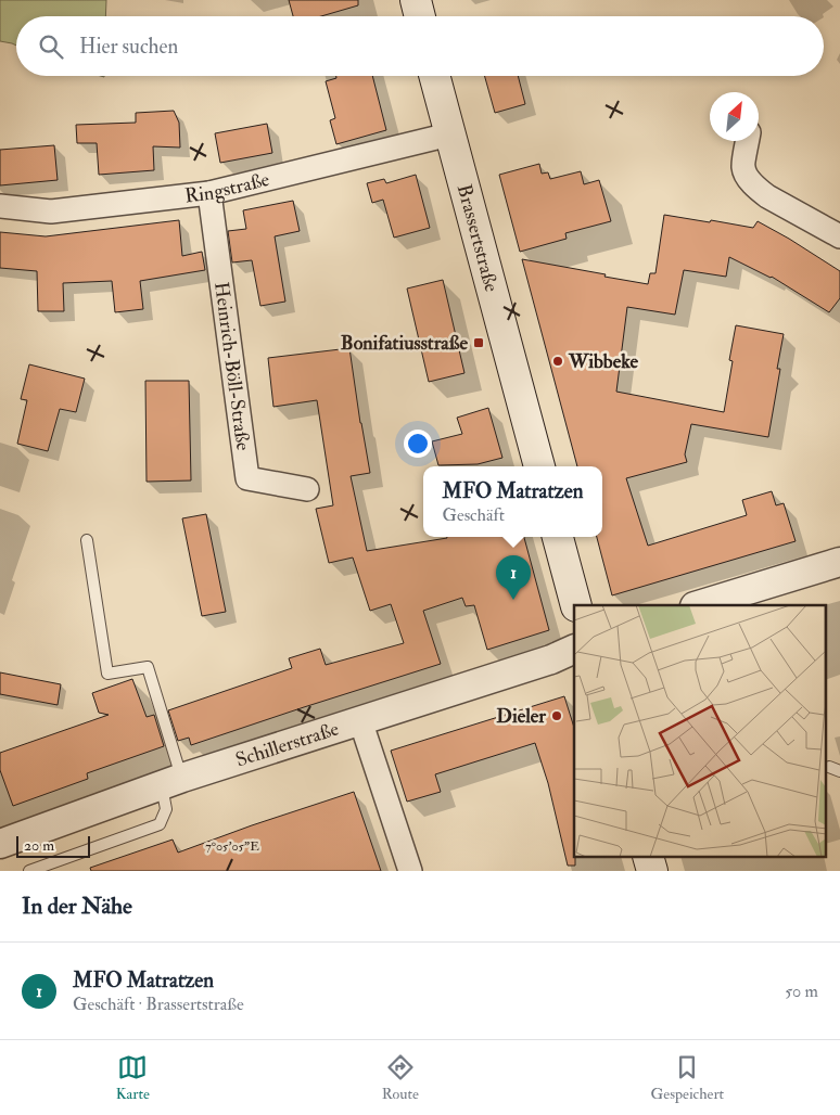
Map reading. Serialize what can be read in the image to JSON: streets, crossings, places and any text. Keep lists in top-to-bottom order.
{
  "streets": {
    "main road": ["Brassertstraße"],
    "street": ["Ringstraße", "Heinrich-Böll-Straße", "Schillerstraße"]
  },
  "crossings": [
    ["Ringstraße", "Brassertstraße"],
    ["Ringstraße", "Heinrich-Böll-Straße"]
  ],
  "places": {
    "transit": ["Bonifatiusstraße"],
    "other": ["Wibbeke", "Dieler"]
  },
  "scale_bar": "20 m",
  "north": "top right",
  "page": {
    "search": "Hier suchen",
    "popup": ["MFO Matratzen", "Geschäft"],
    "pins": "1",
    "scale": "20 m",
    "heading": "In der Nähe",
    "list": [
      {
        "mark": "1",
        "name": "MFO Matratzen",
        "note": "Geschäft · Brassertstraße",
        "value": "50 m"
      }
    ],
    "nav": ["Karte", "Route", "Gespeichert"]
  },
  "coordinates": ["7°05'05\"E"]
}
